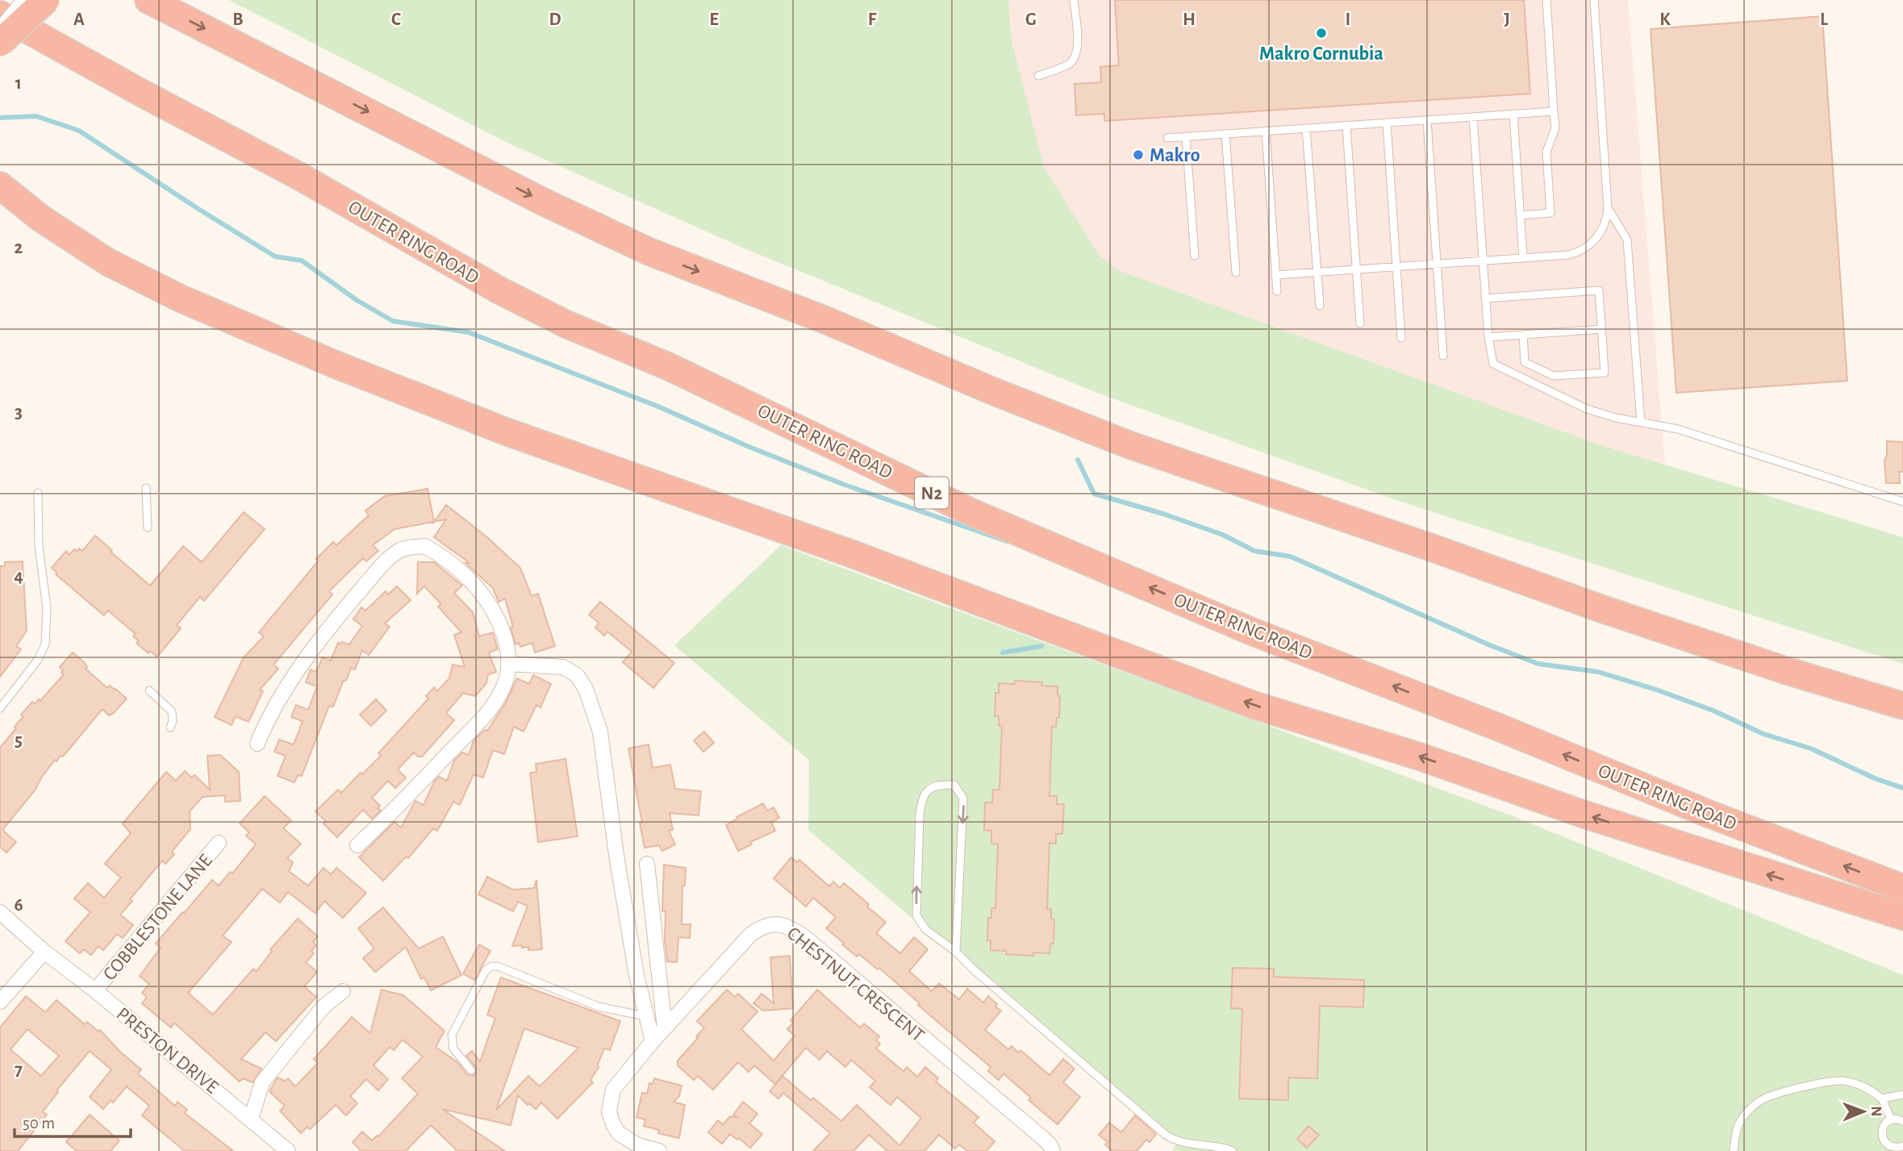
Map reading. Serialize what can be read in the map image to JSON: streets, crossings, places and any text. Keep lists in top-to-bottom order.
{
  "streets": {
    "highway": ["OUTER RING ROAD", "N2"],
    "street": ["COBBLESTONE LANE", "CHESTNUT CRESCENT", "PRESTON DRIVE"]
  },
  "crossings": [
    ["COBBLESTONE LANE", "PRESTON DRIVE"]
  ],
  "places": ["Makro Cornubia", "Makro"],
  "scale_bar": "50 m",
  "north": "right",
  "grid": {
    "columns": [
      "A",
      "B",
      "C",
      "D",
      "E",
      "F",
      "G",
      "H",
      "I",
      "J",
      "K",
      "L"
    ],
    "rows": [
      "1",
      "2",
      "3",
      "4",
      "5",
      "6",
      "7"
    ]
  }
}
